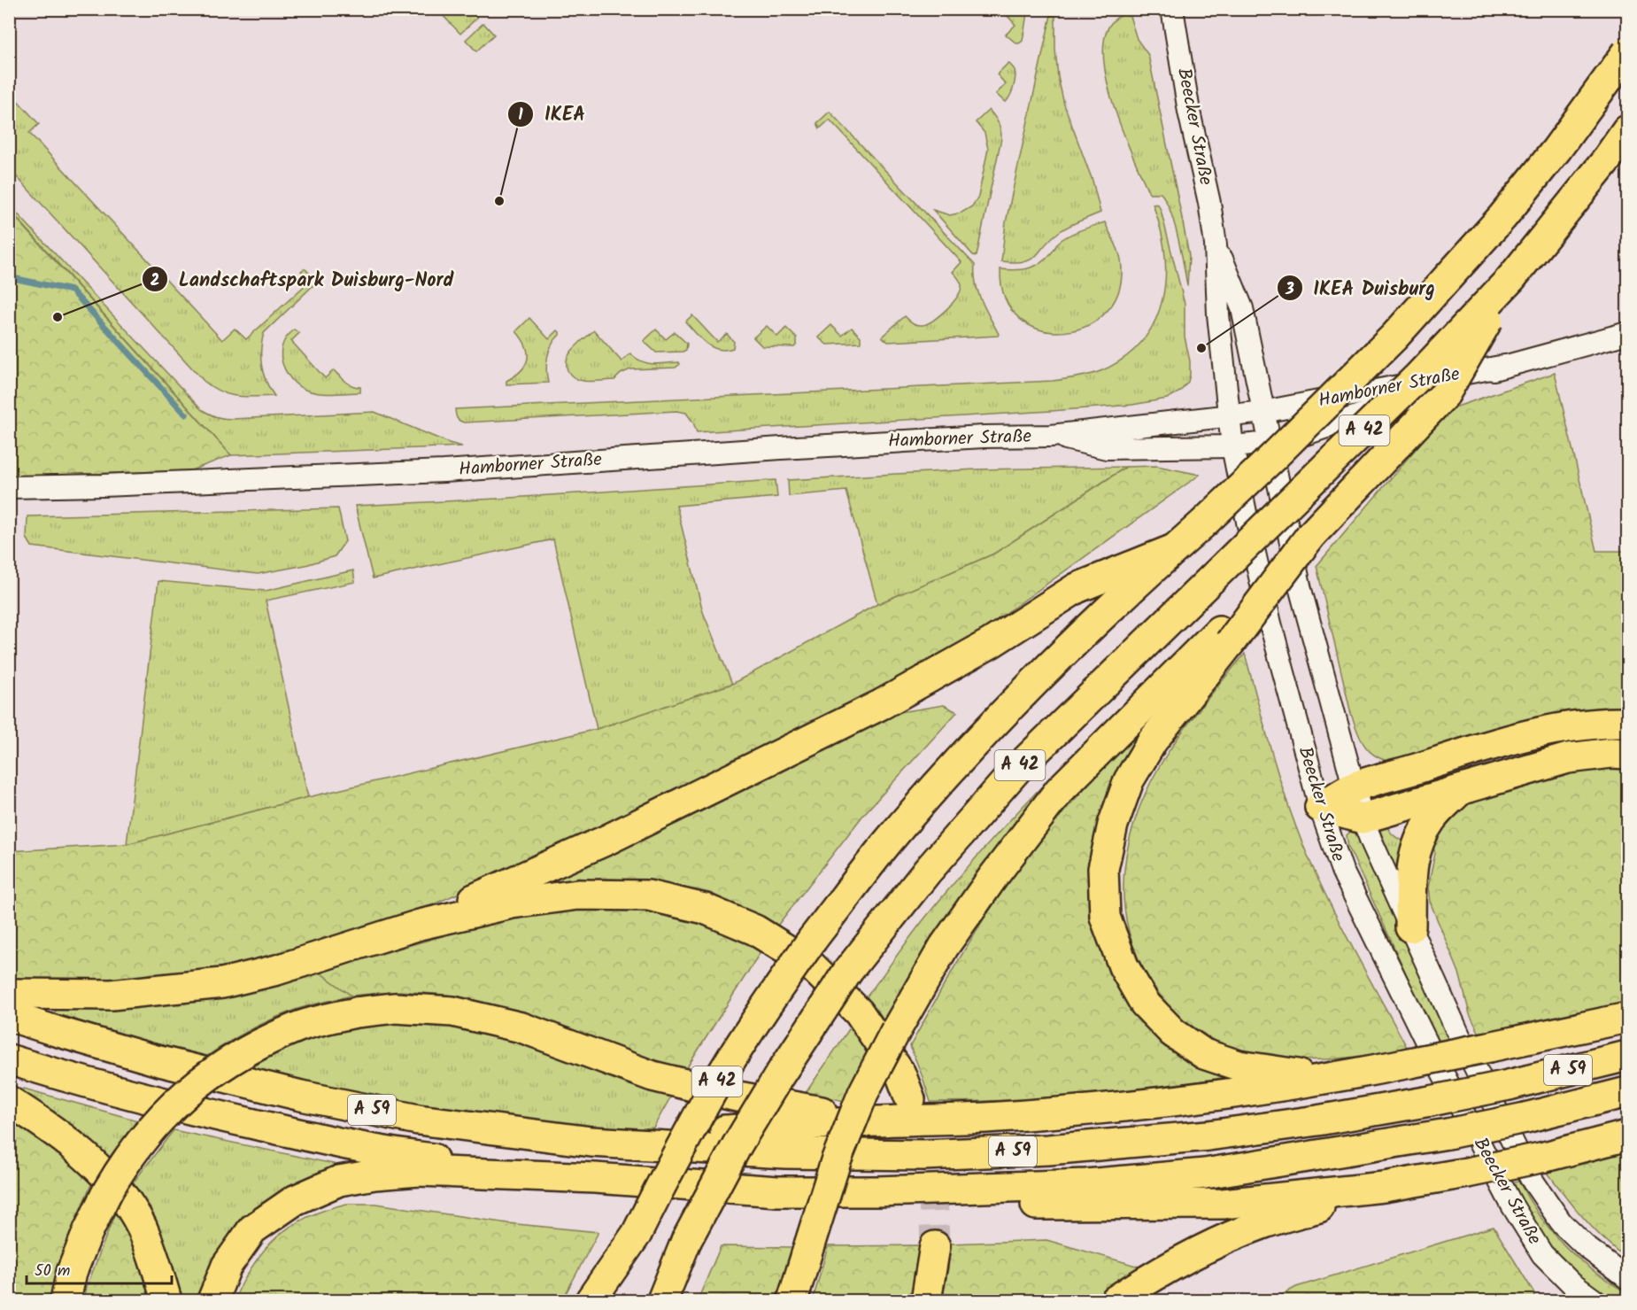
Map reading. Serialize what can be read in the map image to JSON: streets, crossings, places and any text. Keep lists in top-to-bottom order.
{
  "streets": {
    "highway": ["A 42", "A 59"],
    "street": ["Beecker Straße", "Hamborner Straße"]
  },
  "crossings": [
    ["Beecker Straße", "Hamborner Straße"]
  ],
  "places": ["IKEA", "Landschaftspark Duisburg-Nord", "IKEA Duisburg"],
  "scale_bar": "50 m"
}
